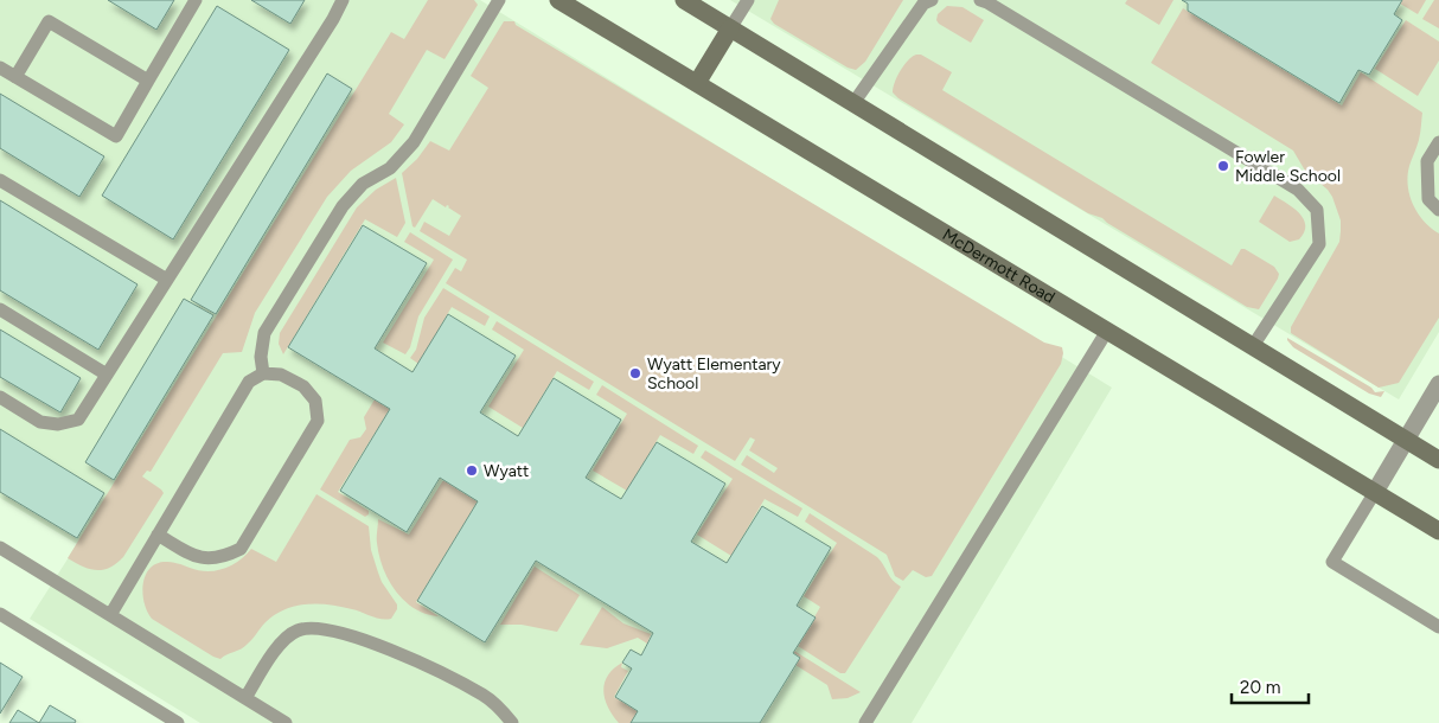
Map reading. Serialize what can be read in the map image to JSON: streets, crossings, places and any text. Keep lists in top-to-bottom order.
{
  "streets": {
    "main road": ["McDermott Road"]
  },
  "places": ["Fowler Middle School", "Wyatt Elementary School", "Wyatt"],
  "scale_bar": "20 m"
}
